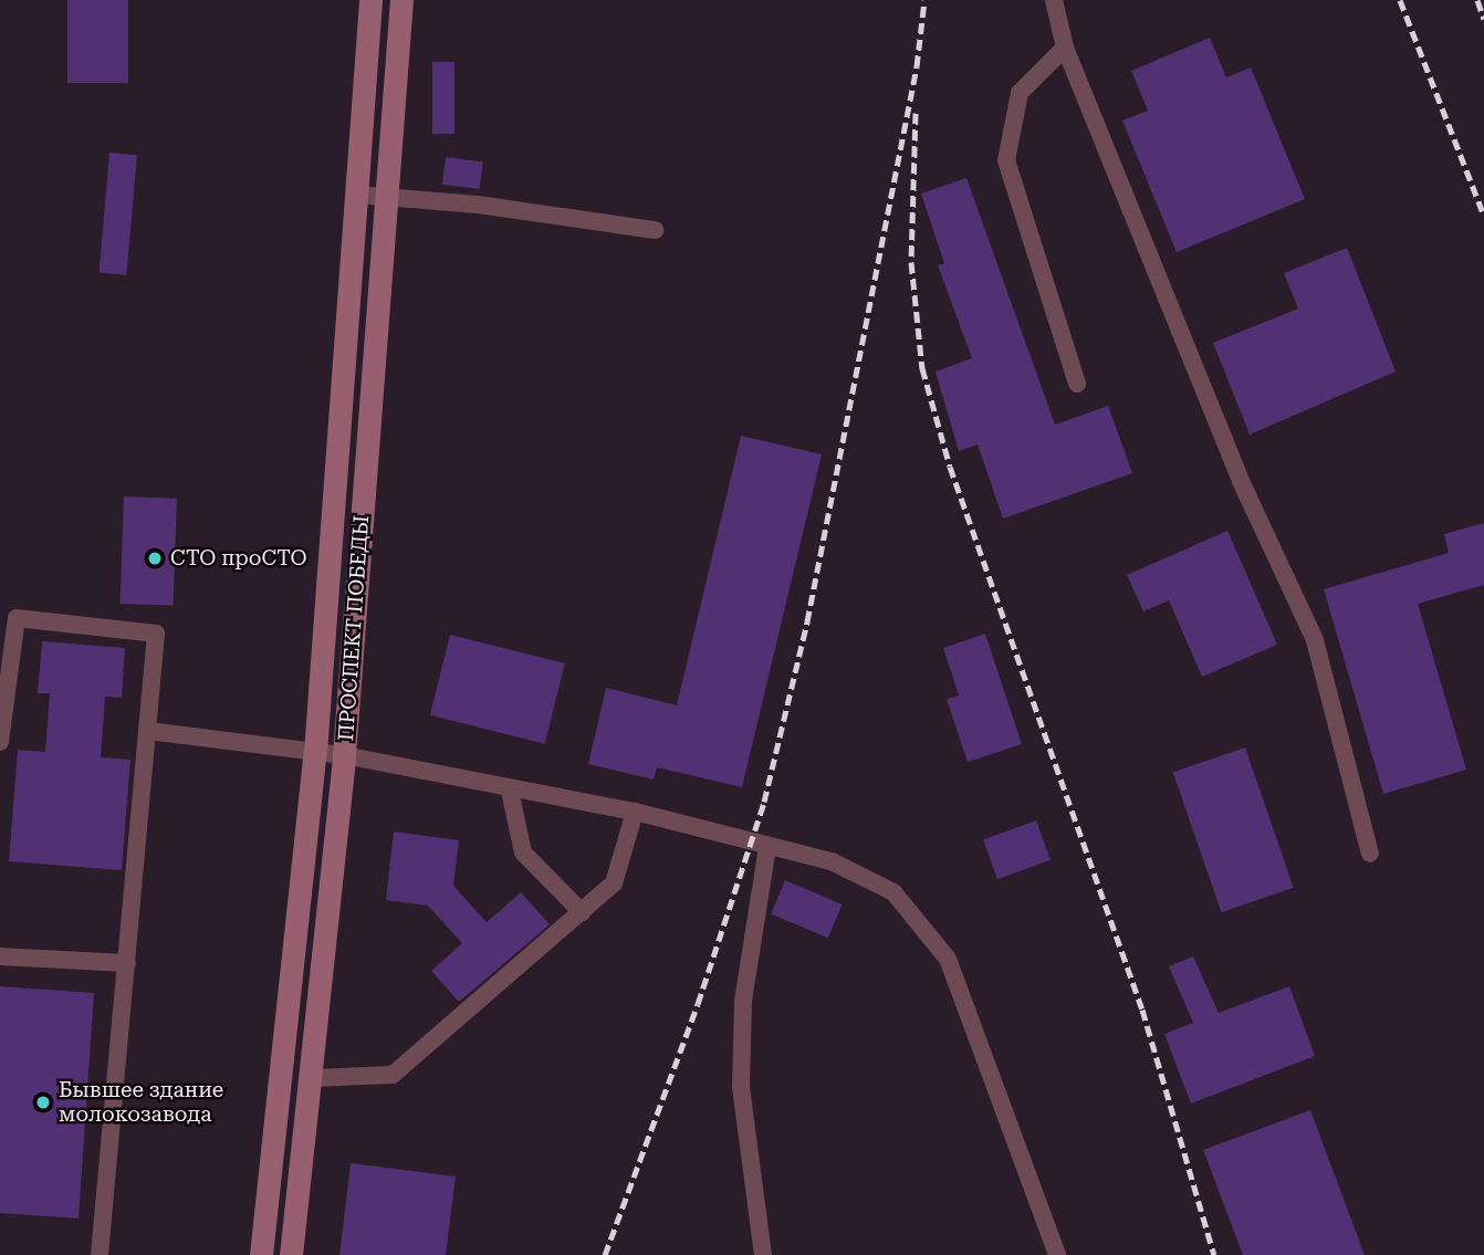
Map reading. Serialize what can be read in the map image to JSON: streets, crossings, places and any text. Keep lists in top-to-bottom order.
{
  "streets": {
    "main road": ["ПРОСПЕКТ ПОБЕДЫ"]
  },
  "places": ["СТО проСТО", "Бывшее здание молокозавода"]
}
